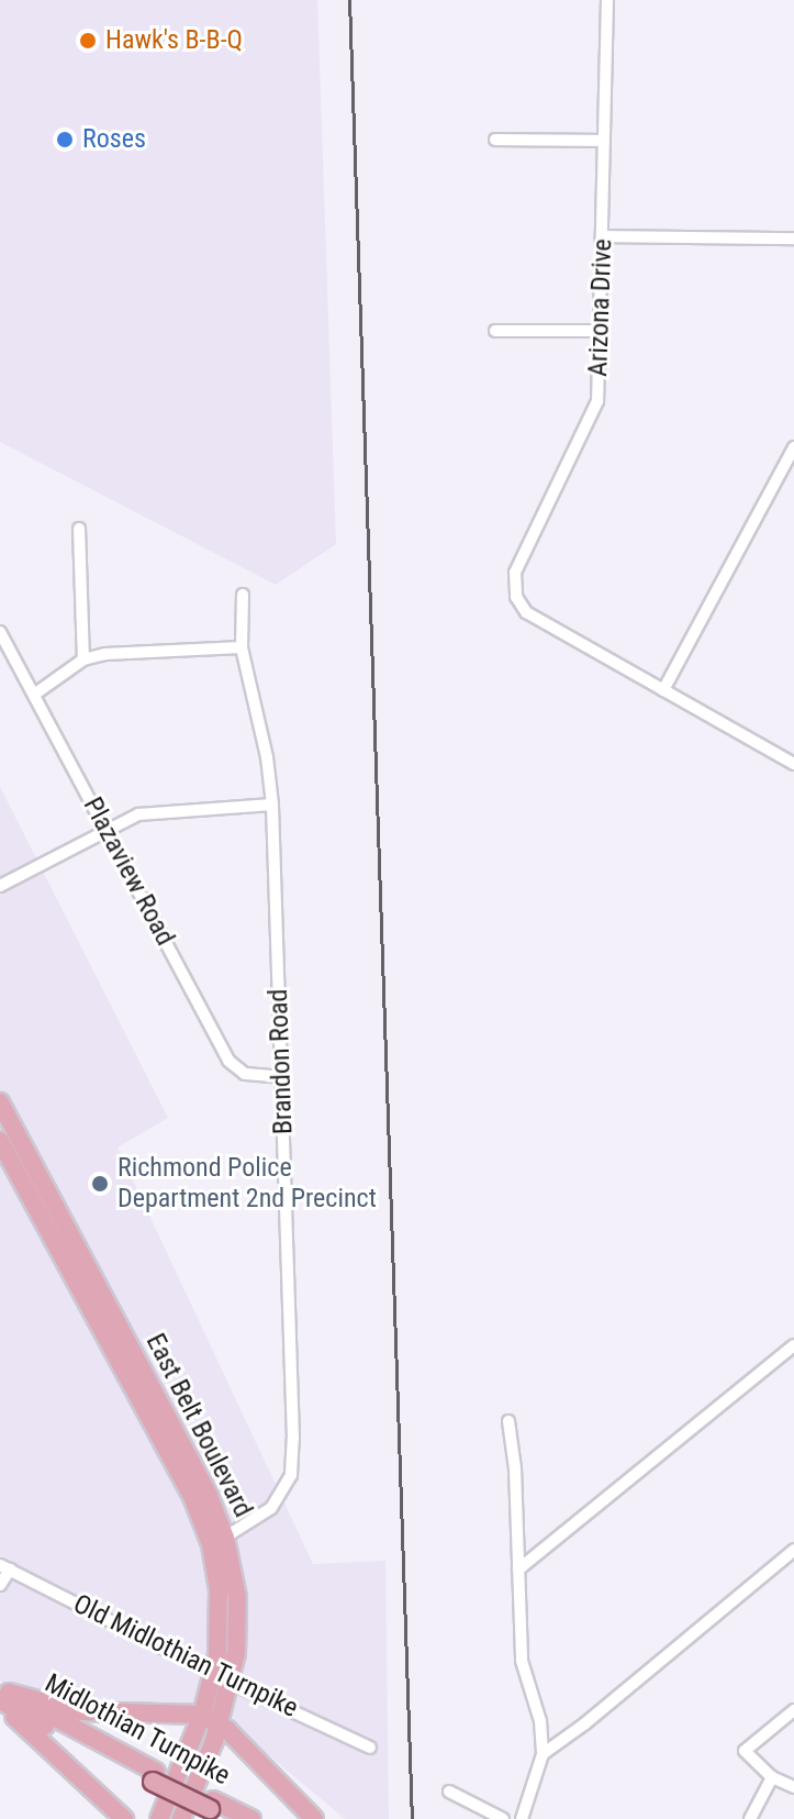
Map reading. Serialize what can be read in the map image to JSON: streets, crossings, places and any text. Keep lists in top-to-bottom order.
{
  "streets": {
    "main road": ["East Belt Boulevard", "Midlothian Turnpike"],
    "street": [
      "Arizona Drive",
      "Plazaview Road",
      "Brandon Road",
      "Old Midlothian Turnpike"
    ]
  },
  "crossings": [
    ["Plazaview Road", "Brandon Road"],
    ["Brandon Road", "East Belt Boulevard"],
    ["East Belt Boulevard", "Old Midlothian Turnpike"]
  ],
  "places": ["Hawk's B-B-Q", "Roses", "Richmond Police Department 2nd Precinct"]
}
